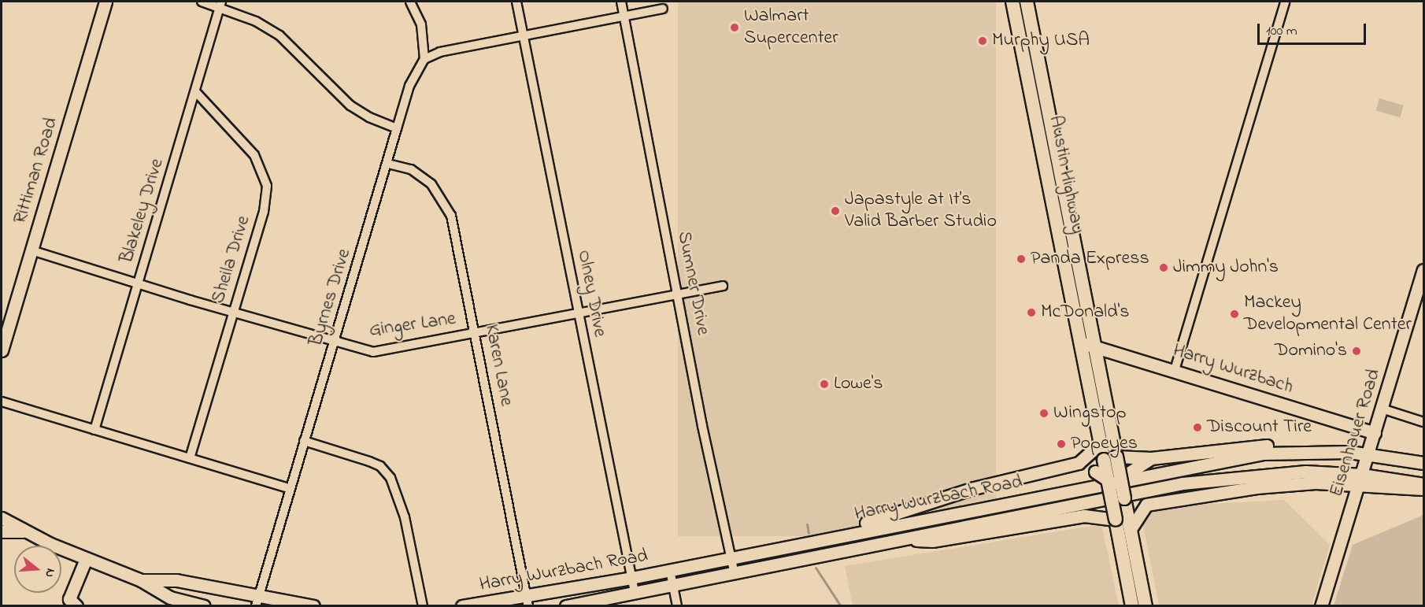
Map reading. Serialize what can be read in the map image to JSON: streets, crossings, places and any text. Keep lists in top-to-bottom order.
{
  "streets": {
    "main road": [
      "Rittiman Road",
      "Austin Highway",
      "Harry Wurzbach",
      "Eisenhauer Road",
      "Harry Wurzbach Road"
    ],
    "street": [
      "Blakeley Drive",
      "Sheila Drive",
      "Sumner Drive",
      "Olney Drive",
      "Byrnes Drive",
      "Ginger Lane",
      "Karen Lane"
    ]
  },
  "crossings": [
    ["Rittiman Road", "Ginger Lane"],
    ["Austin Highway", "Harry Wurzbach"],
    ["Blakeley Drive", "Sheila Drive"],
    ["Blakeley Drive", "Ginger Lane"],
    ["Sheila Drive", "Ginger Lane"],
    ["Sumner Drive", "Ginger Lane"],
    ["Sumner Drive", "Harry Wurzbach Road"],
    ["Olney Drive", "Ginger Lane"],
    ["Olney Drive", "Harry Wurzbach Road"],
    ["Byrnes Drive", "Ginger Lane"],
    ["Byrnes Drive", "Karen Lane"],
    ["Ginger Lane", "Karen Lane"],
    ["Karen Lane", "Harry Wurzbach Road"],
    ["Harry Wurzbach", "Eisenhauer Road"],
    ["Eisenhauer Road", "Harry Wurzbach Road"]
  ],
  "places": [
    "Walmart Supercenter",
    "Murphy USA",
    "Japastyle at It’s Valid Barber Studio",
    "Panda Express",
    "Jimmy John's",
    "McDonald's",
    "Mackey Developmental Center",
    "Domino's",
    "Lowe's",
    "Wingstop",
    "Discount Tire",
    "Popeyes"
  ],
  "scale_bar": "100 m",
  "north": "right"
}
